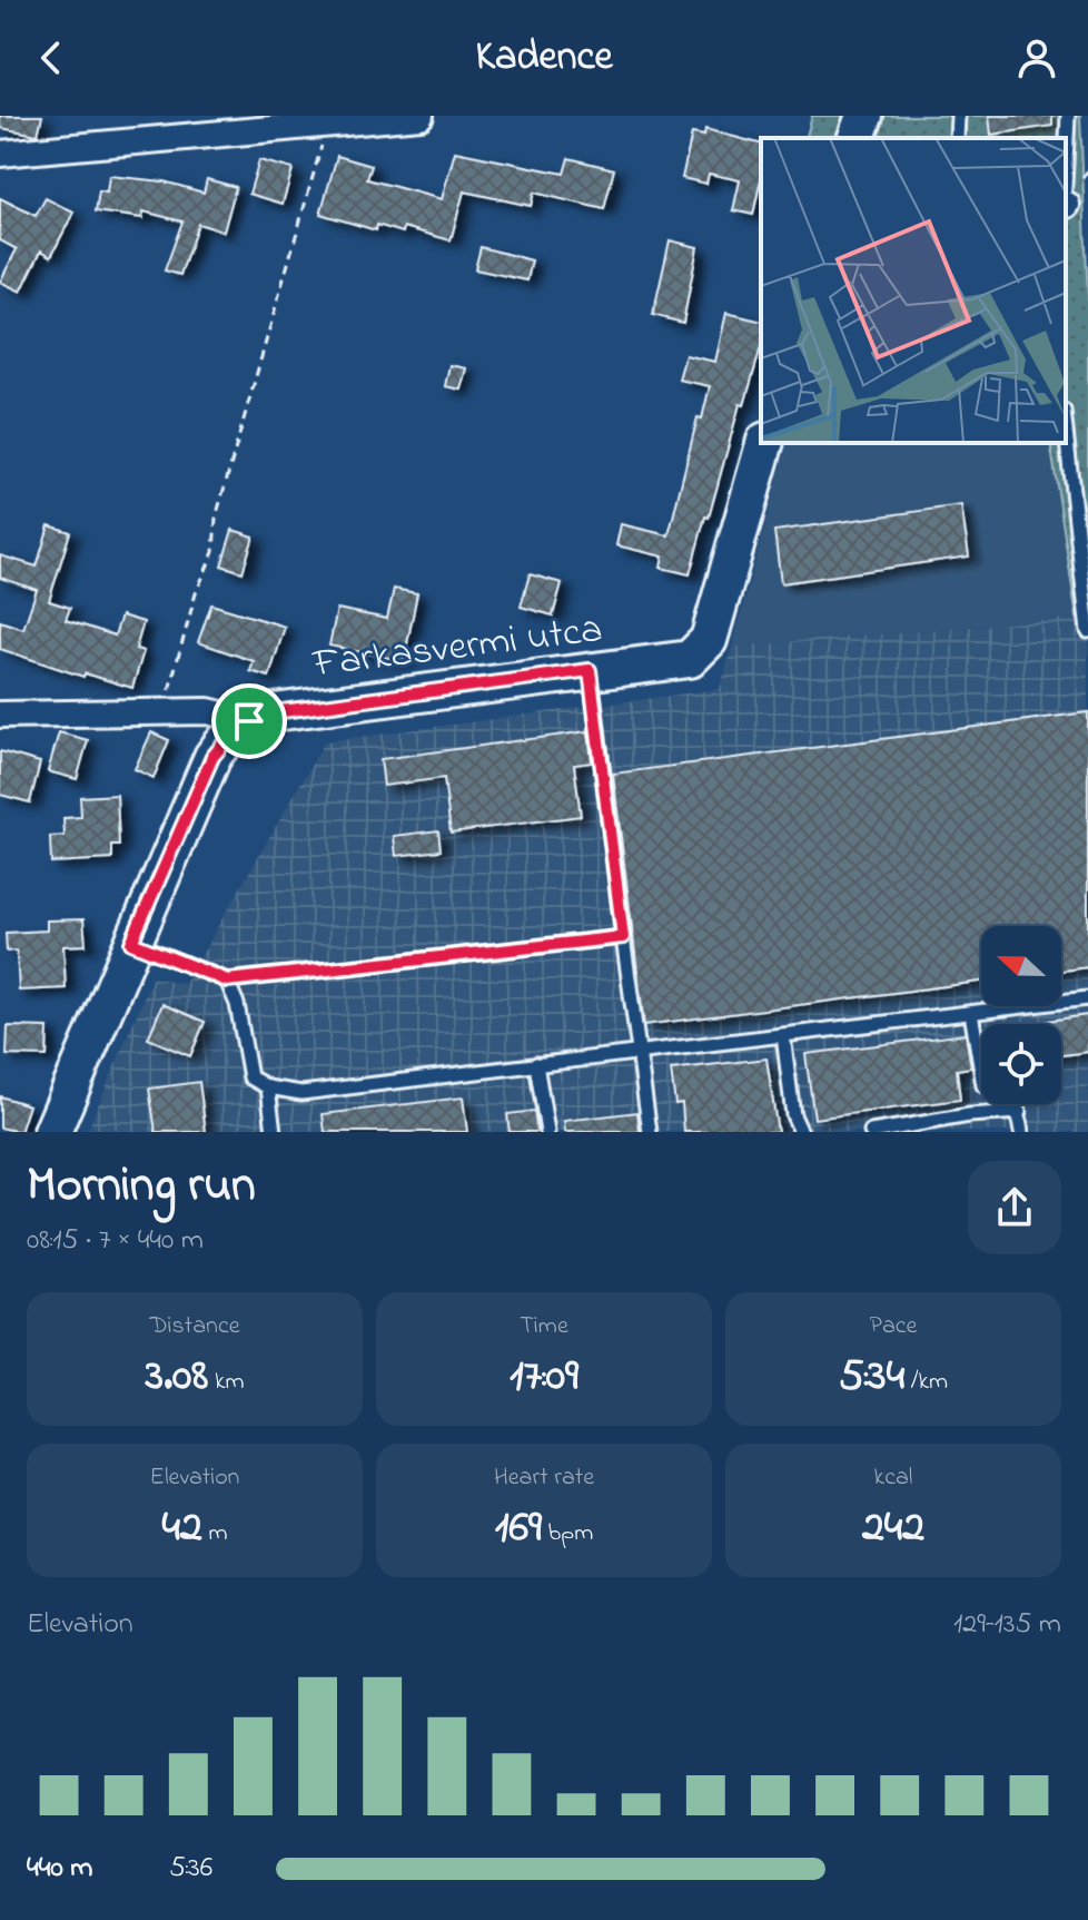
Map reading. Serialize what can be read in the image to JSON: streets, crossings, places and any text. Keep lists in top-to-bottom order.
{
  "streets": {
    "street": ["Farkasvermi utca"]
  },
  "north": "left",
  "page": {
    "header": "Kadence",
    "heading": ["Morning run", "08:15 · 7 × 440 m"],
    "stats": [
      ["Distance", "3.08 km"],
      ["Time", "17:09"],
      ["Pace", "5:34 /km"],
      ["Elevation", "42 m"],
      ["Heart rate", "169 bpm"],
      ["kcal", "242"]
    ],
    "chart": ["Elevation", "129–135 m"],
    "list": [
      {
        "name": "440 m",
        "note": "5:36"
      }
    ]
  }
}
